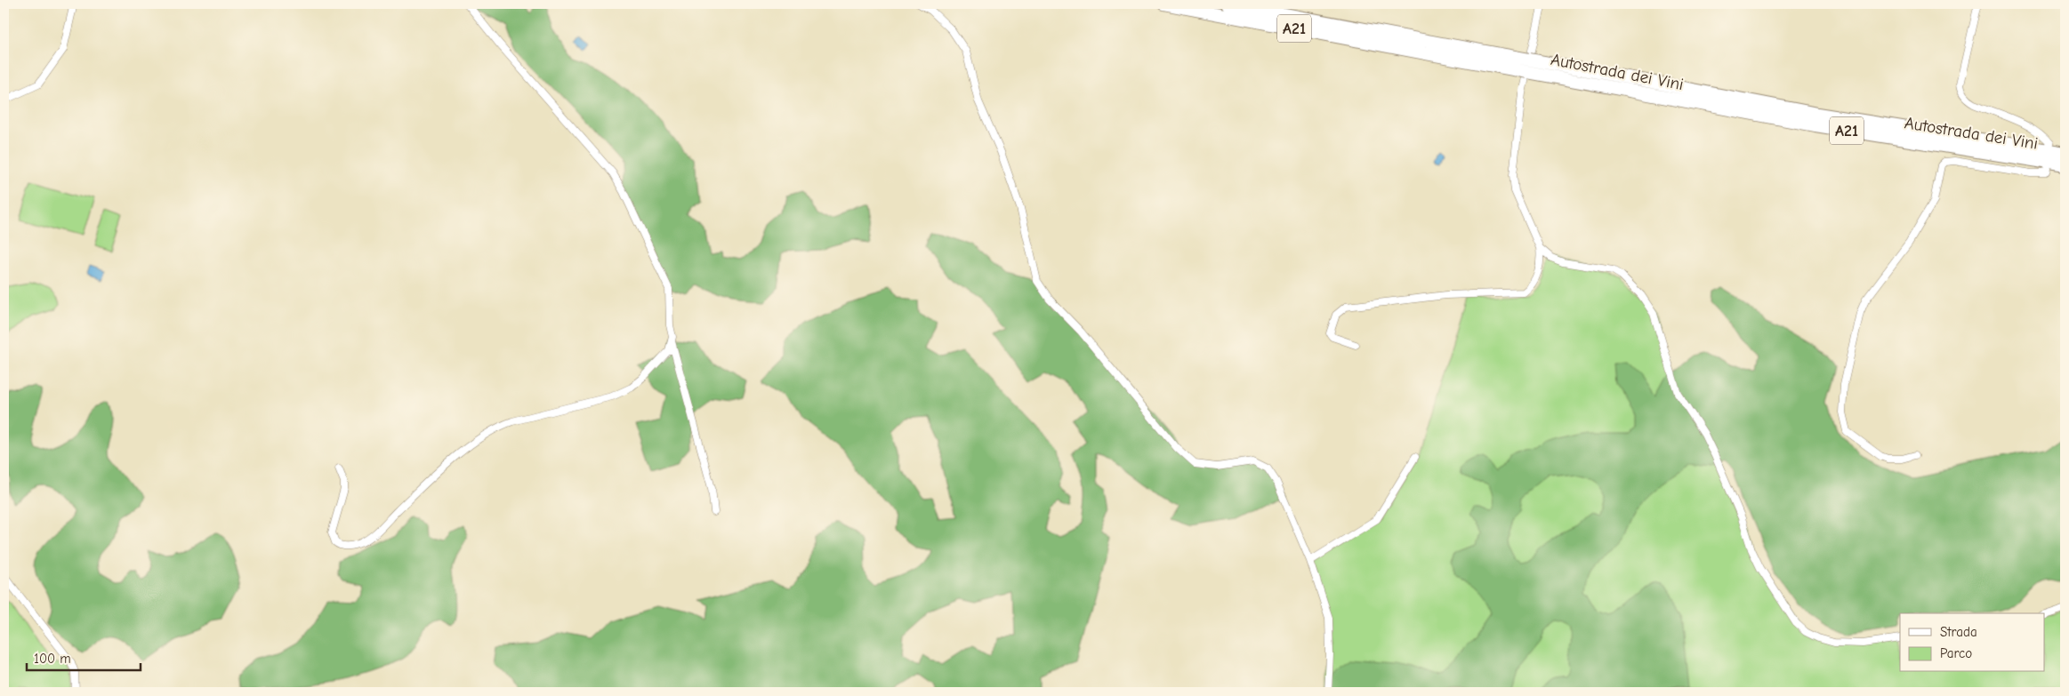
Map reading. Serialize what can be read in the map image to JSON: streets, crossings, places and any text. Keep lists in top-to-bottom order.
{
  "streets": {
    "highway": ["A21", "Autostrada dei Vini"]
  },
  "legend": ["Strada", "Parco"],
  "scale_bar": "100 m"
}
